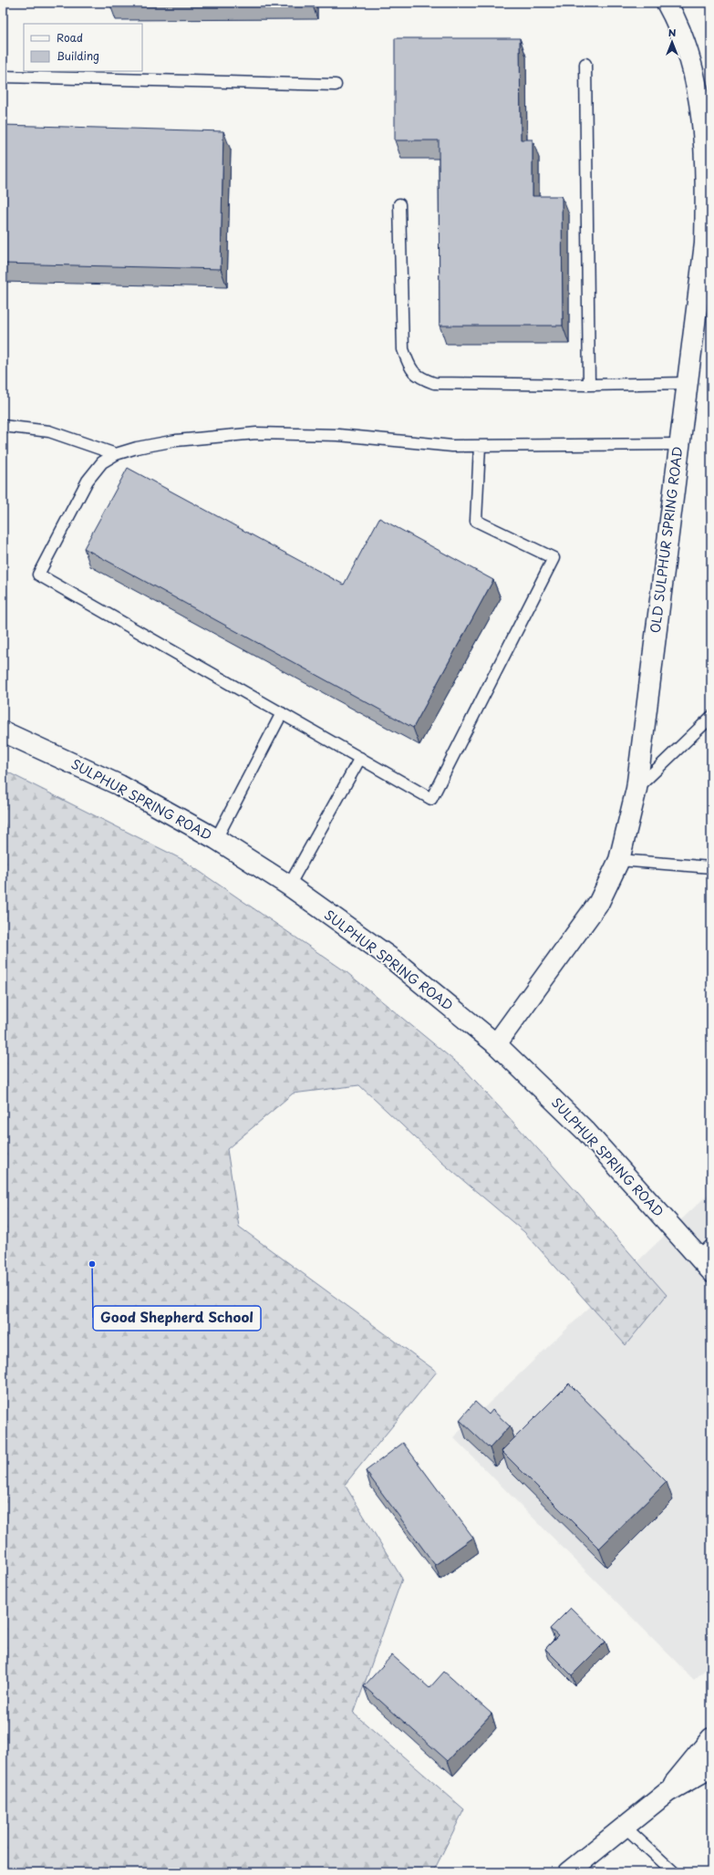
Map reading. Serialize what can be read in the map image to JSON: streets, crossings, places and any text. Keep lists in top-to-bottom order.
{
  "streets": {
    "main road": ["OLD SULPHUR SPRING ROAD", "SULPHUR SPRING ROAD"]
  },
  "crossings": [
    ["OLD SULPHUR SPRING ROAD", "SULPHUR SPRING ROAD"]
  ],
  "places": ["Good Shepherd School"],
  "legend": ["Road", "Building"],
  "north": "top"
}
